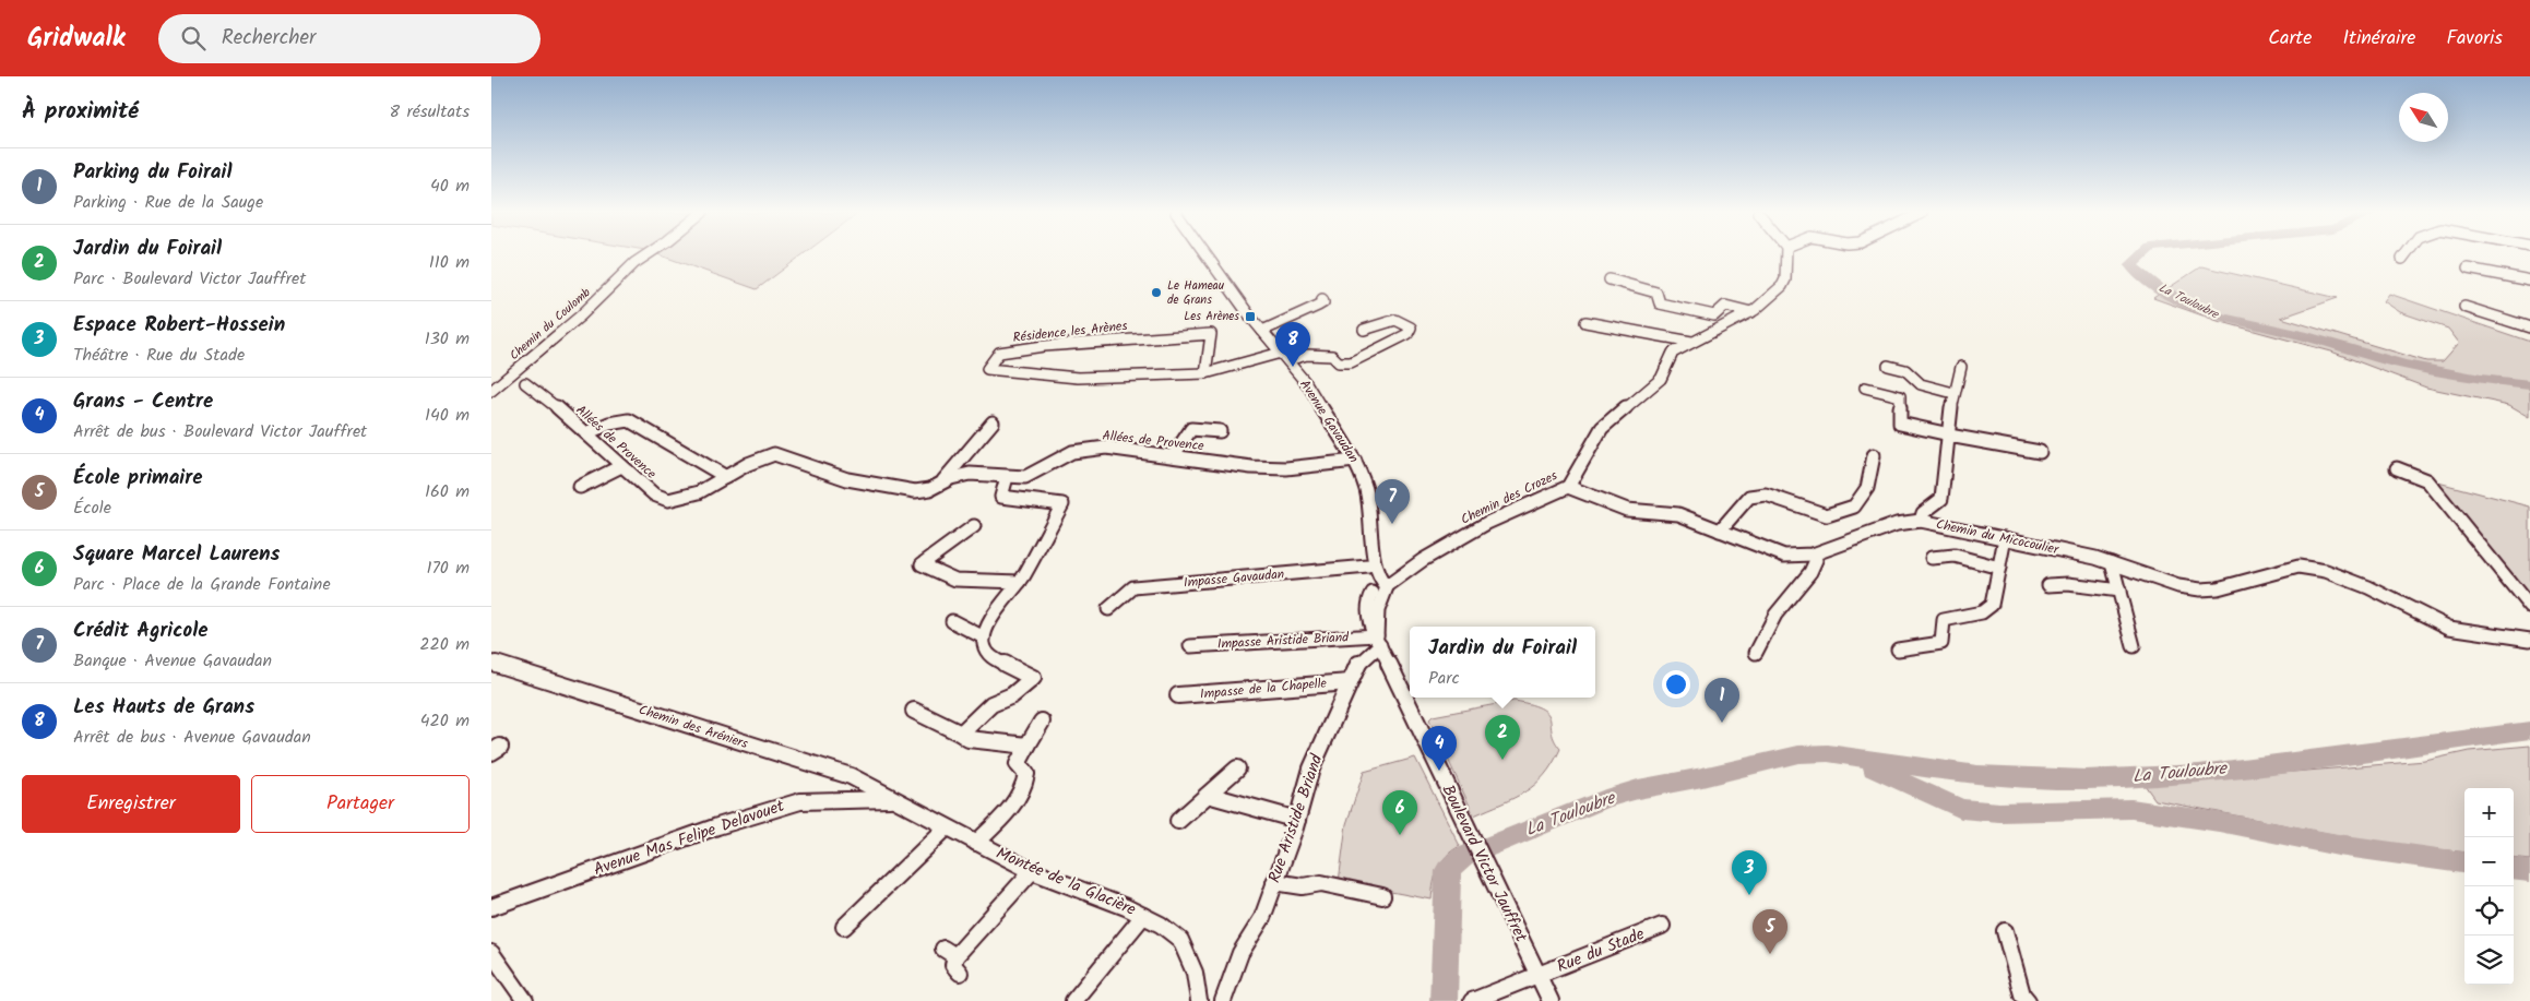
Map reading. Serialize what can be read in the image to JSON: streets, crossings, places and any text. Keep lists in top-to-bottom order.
{
  "streets": {
    "street": [
      "Chemin du Coulomb",
      "Résidence les Arènes",
      "Avenue Gavaudan",
      "Allées de Provence",
      "Chemin des Crozes",
      "Chemin du Micocoulier",
      "Impasse Gavaudan",
      "Impasse Aristide Briand",
      "Impasse de la Chapelle",
      "Chemin des Aréniers",
      "Rue Aristide Briand",
      "Avenue Mas Felipe Delavouet",
      "Boulevard Victor Jauffret",
      "Montée de la Glacière",
      "Rue du Stade"
    ]
  },
  "crossings": [
    ["Chemin du Coulomb", "Allées de Provence"],
    ["Résidence les Arènes", "Avenue Gavaudan"],
    ["Avenue Gavaudan", "Allées de Provence"],
    ["Avenue Gavaudan", "Chemin des Crozes"],
    ["Avenue Gavaudan", "Impasse Gavaudan"],
    ["Avenue Gavaudan", "Boulevard Victor Jauffret"],
    ["Chemin des Crozes", "Chemin du Micocoulier"],
    ["Chemin des Crozes", "Boulevard Victor Jauffret"],
    ["Impasse Aristide Briand", "Rue Aristide Briand"],
    ["Impasse Aristide Briand", "Boulevard Victor Jauffret"],
    ["Impasse de la Chapelle", "Rue Aristide Briand"],
    ["Chemin des Aréniers", "Avenue Mas Felipe Delavouet"],
    ["Chemin des Aréniers", "Montée de la Glacière"],
    ["Rue Aristide Briand", "Boulevard Victor Jauffret"],
    ["Avenue Mas Felipe Delavouet", "Montée de la Glacière"],
    ["Boulevard Victor Jauffret", "Rue du Stade"]
  ],
  "water": ["La Touloubre"],
  "places": {
    "other": ["Le Hameau de Grans"],
    "transit": ["Les Arènes"]
  },
  "north": "top left",
  "page": {
    "header": "Gridwalk",
    "search": "Rechercher",
    "nav": ["Carte", "Itinéraire", "Favoris"],
    "heading": ["À proximité", "8 résultats"],
    "list": [
      {
        "mark": "1",
        "name": "Parking du Foirail",
        "note": "Parking · Rue de la Sauge",
        "value": "40 m"
      },
      {
        "mark": "2",
        "name": "Jardin du Foirail",
        "note": "Parc · Boulevard Victor Jauffret",
        "value": "110 m"
      },
      {
        "mark": "3",
        "name": "Espace Robert-Hossein",
        "note": "Théâtre · Rue du Stade",
        "value": "130 m"
      },
      {
        "mark": "4",
        "name": "Grans - Centre",
        "note": "Arrêt de bus · Boulevard Victor Jauffret",
        "value": "140 m"
      },
      {
        "mark": "5",
        "name": "École primaire",
        "note": "École",
        "value": "160 m"
      },
      {
        "mark": "6",
        "name": "Square Marcel Laurens",
        "note": "Parc · Place de la Grande Fontaine",
        "value": "170 m"
      },
      {
        "mark": "7",
        "name": "Crédit Agricole",
        "note": "Banque · Avenue Gavaudan",
        "value": "220 m"
      },
      {
        "mark": "8",
        "name": "Les Hauts de Grans",
        "note": "Arrêt de bus · Avenue Gavaudan",
        "value": "420 m"
      }
    ],
    "pins": [
      "8",
      "7",
      "1",
      "2",
      "4",
      "6",
      "3",
      "5"
    ],
    "popup": ["Jardin du Foirail", "Parc"],
    "buttons": ["Enregistrer", "Partager"],
    "map_buttons": ["+", "−"]
  }
}
